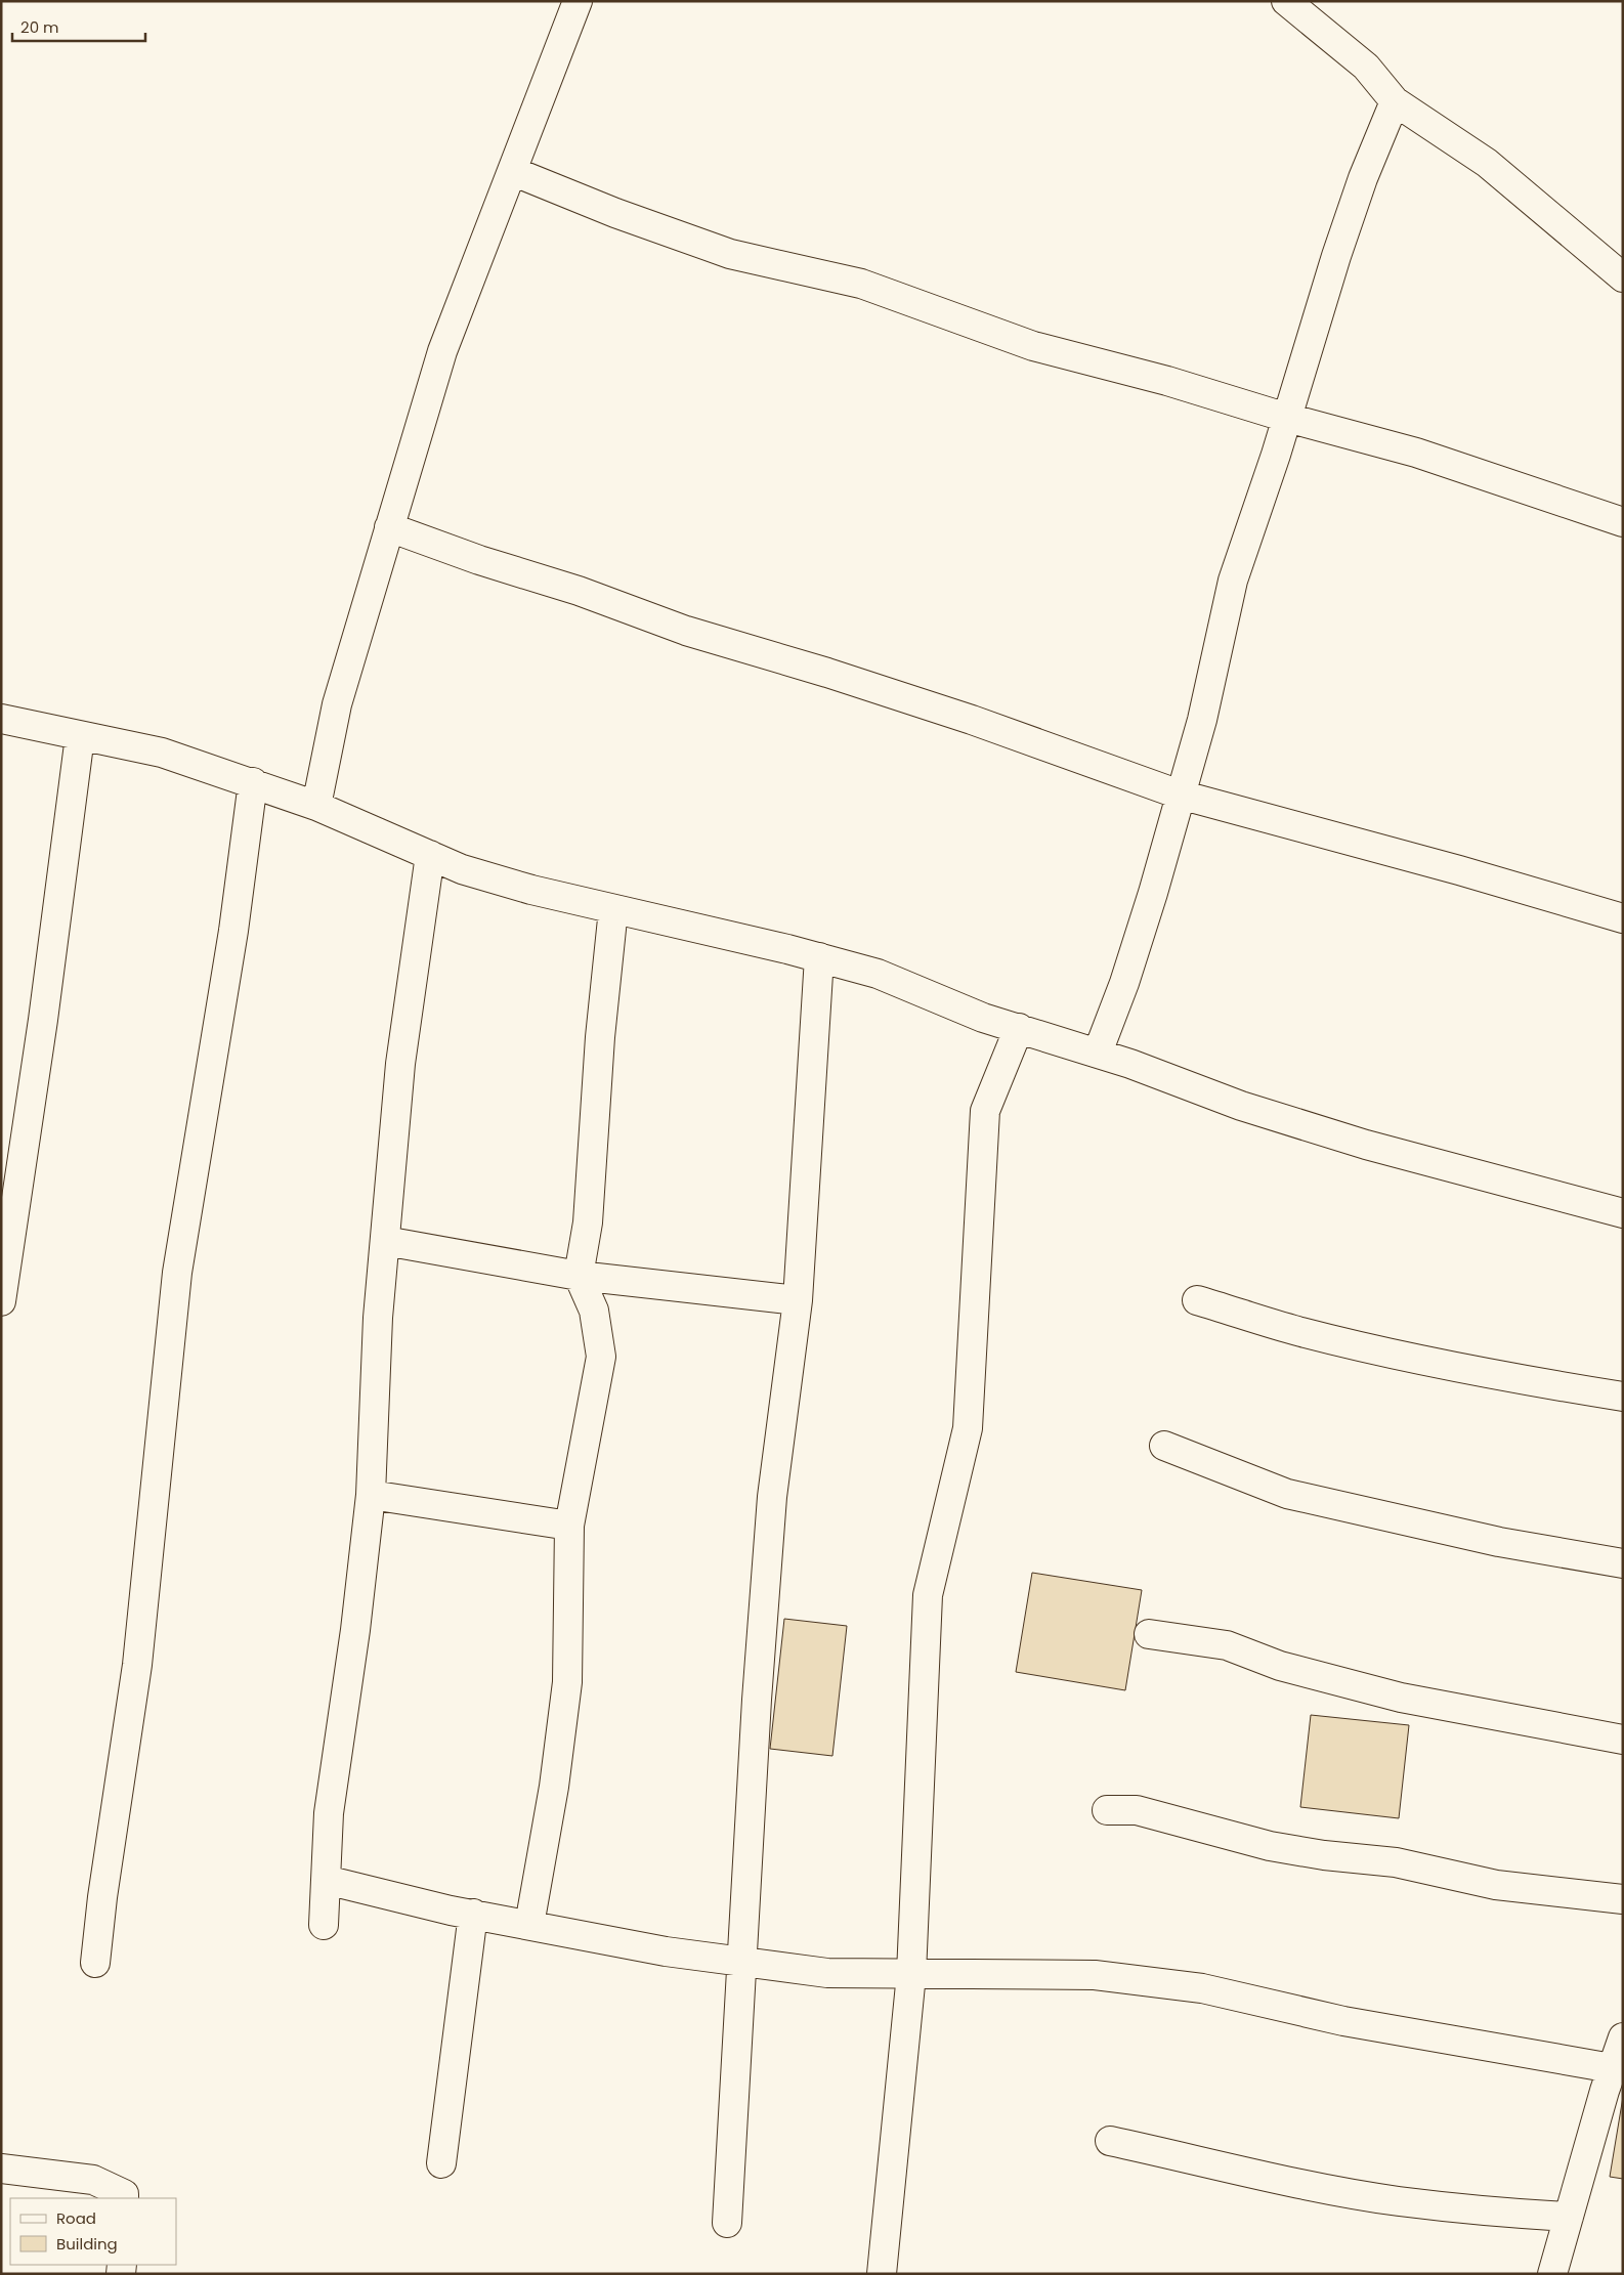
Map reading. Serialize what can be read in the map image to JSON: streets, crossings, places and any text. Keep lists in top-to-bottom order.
{
  "legend": ["Road", "Building"],
  "scale_bar": "20 m"
}
